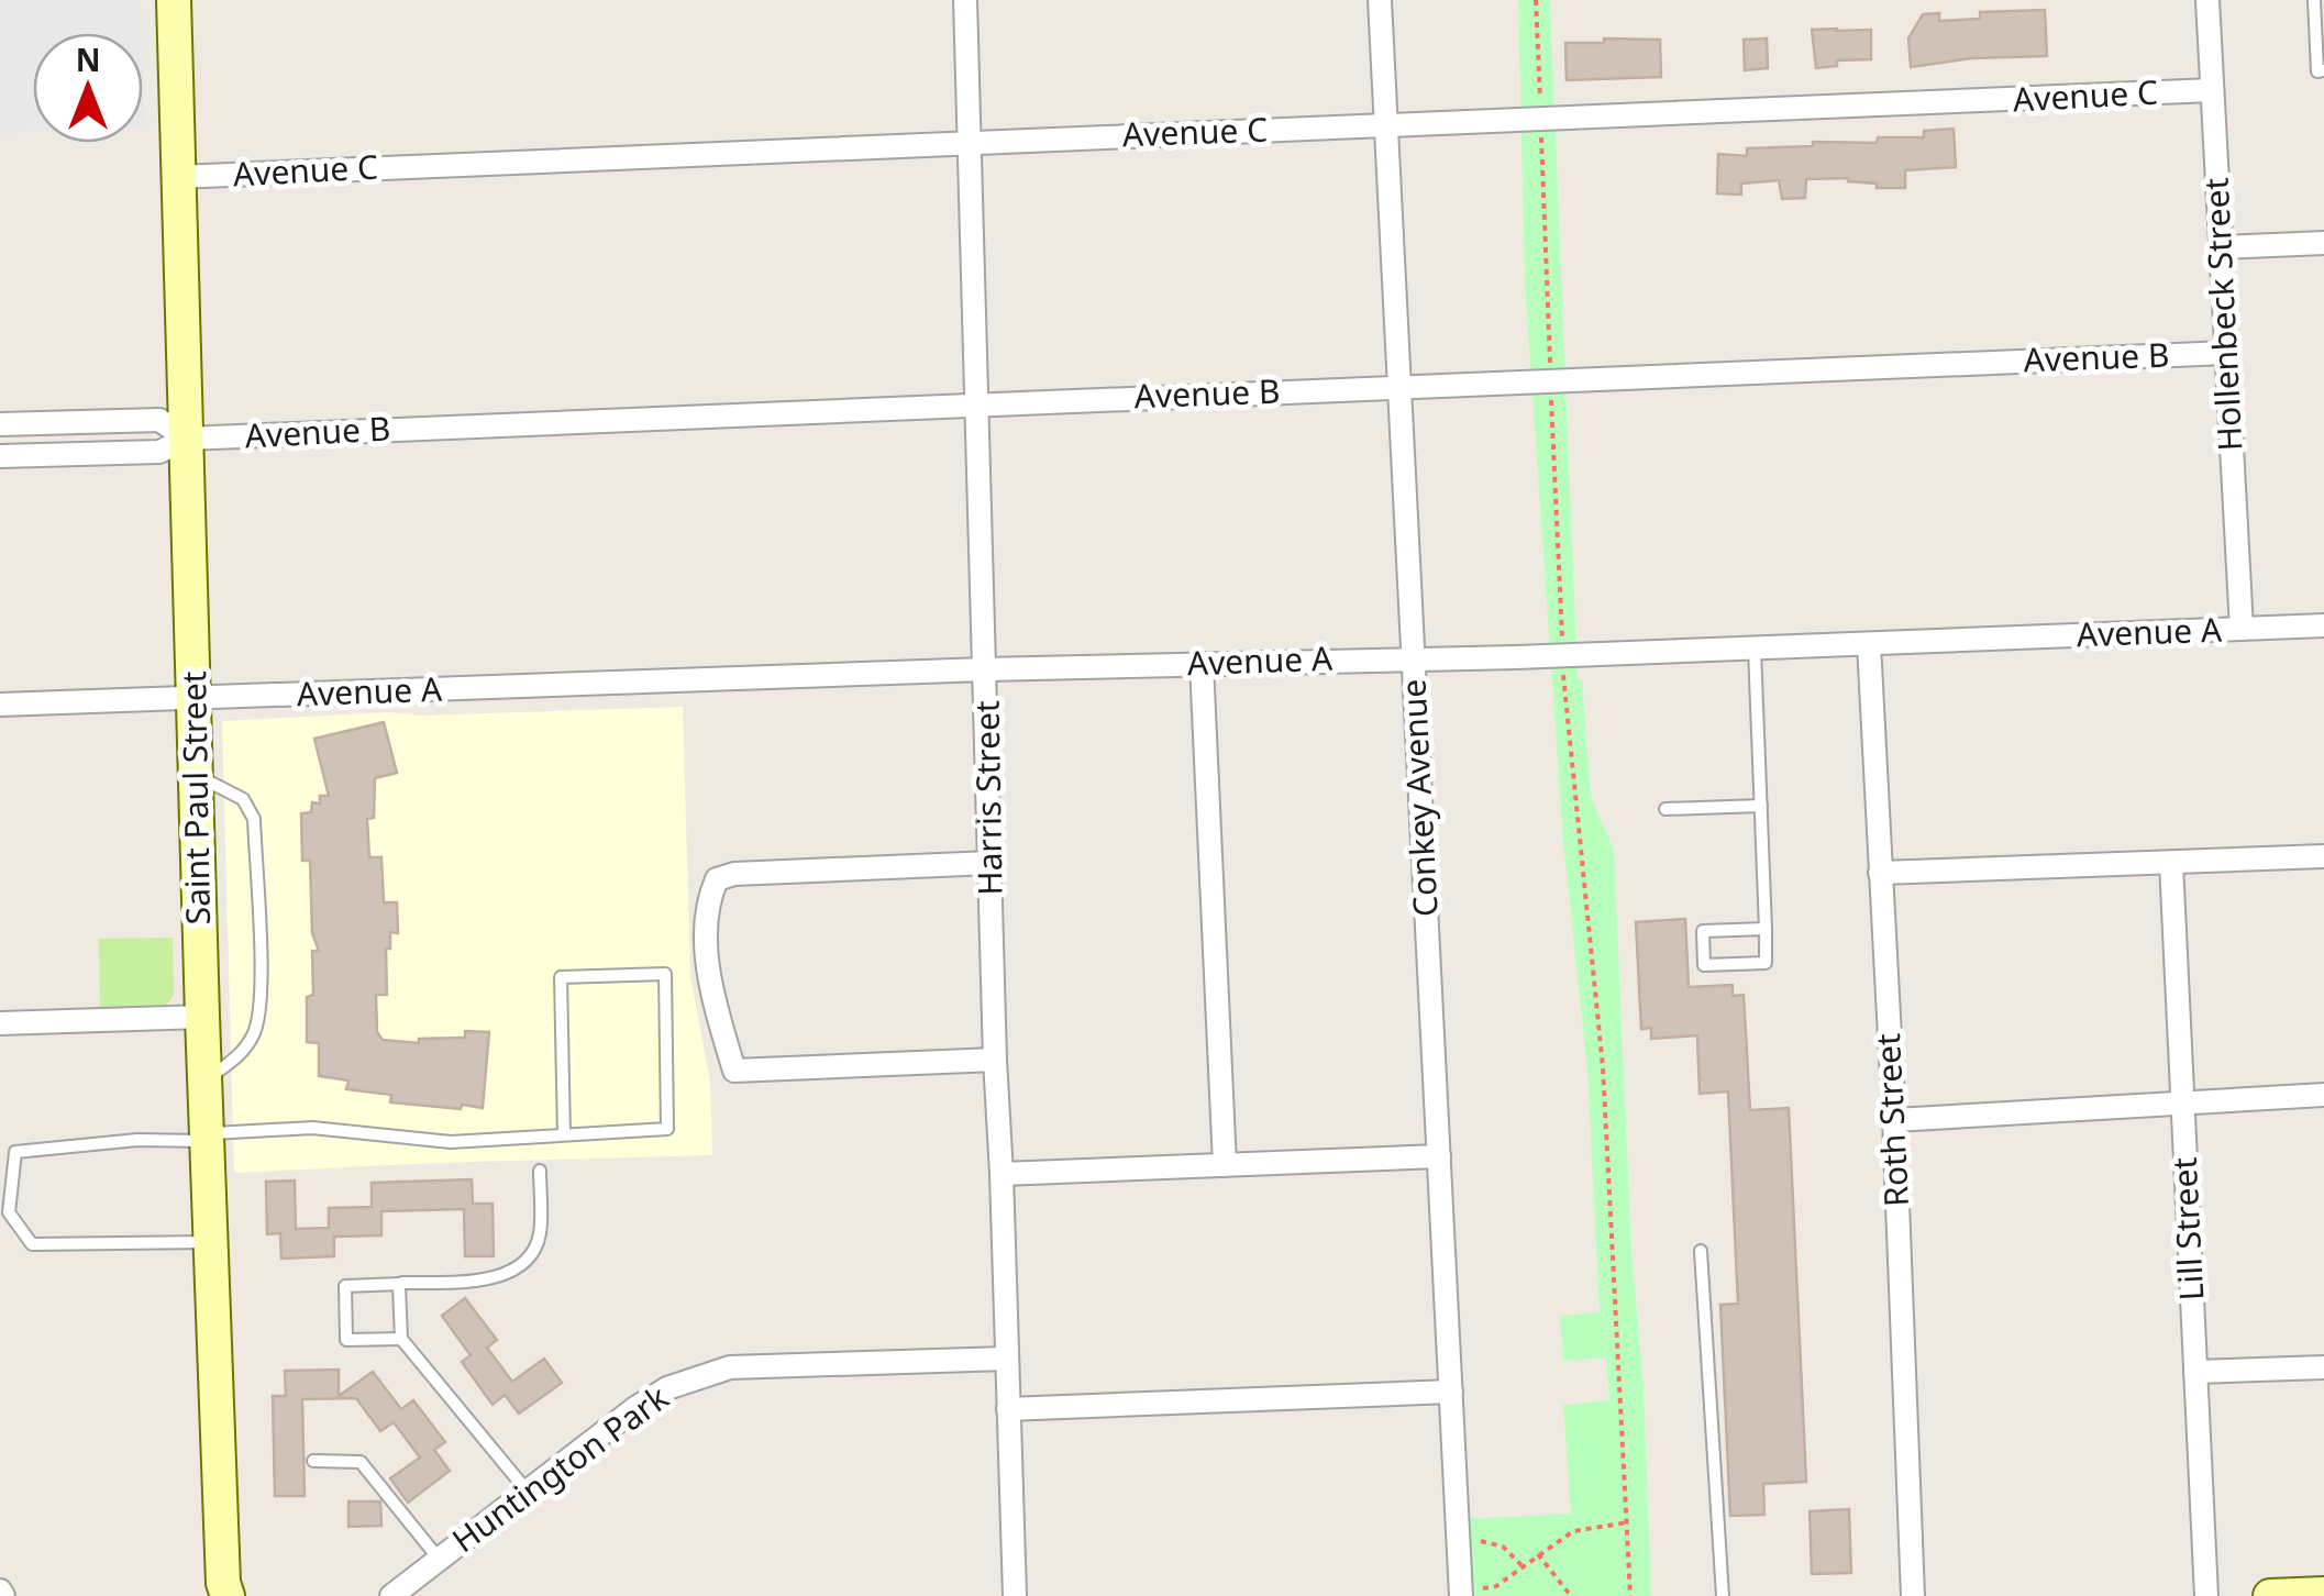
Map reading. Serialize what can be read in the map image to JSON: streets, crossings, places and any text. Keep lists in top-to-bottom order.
{
  "streets": {
    "main road": ["Saint Paul Street"],
    "street": [
      "Avenue C",
      "Hollenbeck Street",
      "Avenue B",
      "Avenue A",
      "Harris Street",
      "Conkey Avenue",
      "Roth Street",
      "Lill Street",
      "Huntington Park"
    ]
  },
  "crossings": [
    ["Avenue C", "Hollenbeck Street"],
    ["Avenue C", "Saint Paul Street"],
    ["Avenue C", "Harris Street"],
    ["Avenue C", "Conkey Avenue"],
    ["Hollenbeck Street", "Avenue B"],
    ["Hollenbeck Street", "Avenue A"],
    ["Avenue B", "Saint Paul Street"],
    ["Avenue B", "Harris Street"],
    ["Avenue B", "Conkey Avenue"],
    ["Avenue A", "Saint Paul Street"],
    ["Avenue A", "Harris Street"],
    ["Avenue A", "Conkey Avenue"],
    ["Avenue A", "Roth Street"],
    ["Harris Street", "Huntington Park"]
  ],
  "north": "top"
}
